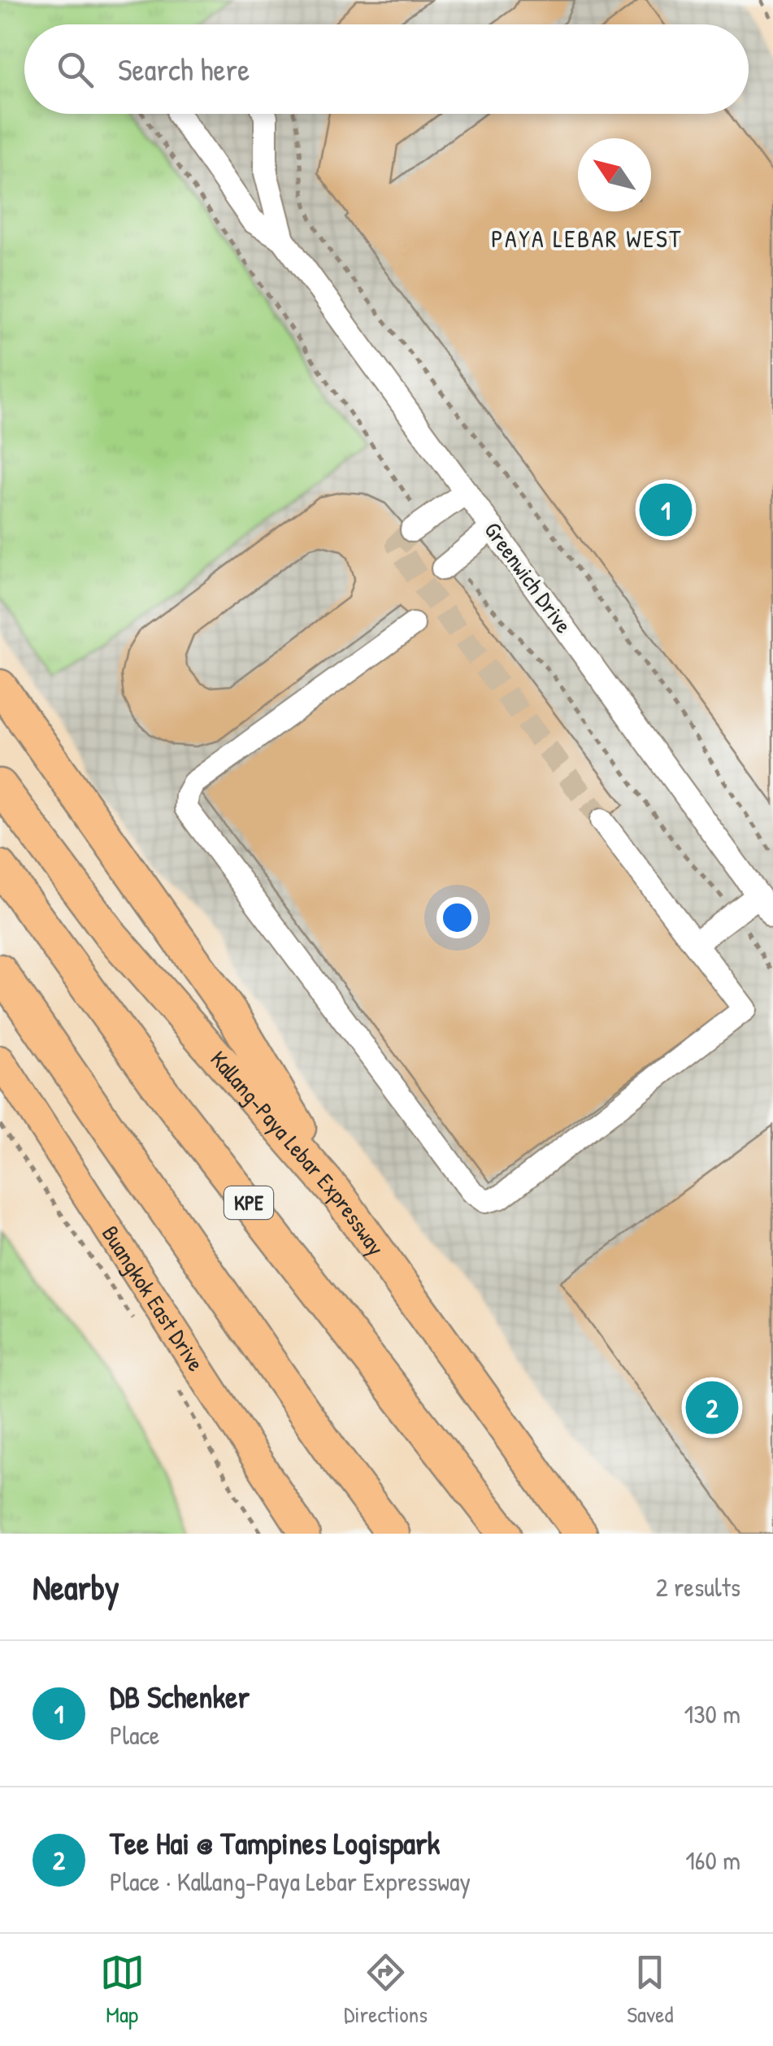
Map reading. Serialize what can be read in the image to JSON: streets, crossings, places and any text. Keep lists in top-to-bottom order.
{
  "streets": {
    "highway": ["Kallang-Paya Lebar Expressway", "KPE"],
    "main road": ["Buangkok East Drive"],
    "lane": ["Greenwich Drive"]
  },
  "districts": ["PAYA LEBAR WEST"],
  "north": "top left",
  "page": {
    "search": "Search here",
    "pins": ["1", "2"],
    "heading": ["Nearby", "2 results"],
    "list": [
      {
        "mark": "1",
        "name": "DB Schenker",
        "note": "Place",
        "value": "130 m"
      },
      {
        "mark": "2",
        "name": "Tee Hai @ Tampines Logispark",
        "note": "Place · Kallang-Paya Lebar Expressway",
        "value": "160 m"
      }
    ],
    "nav": ["Map", "Directions", "Saved"]
  }
}
